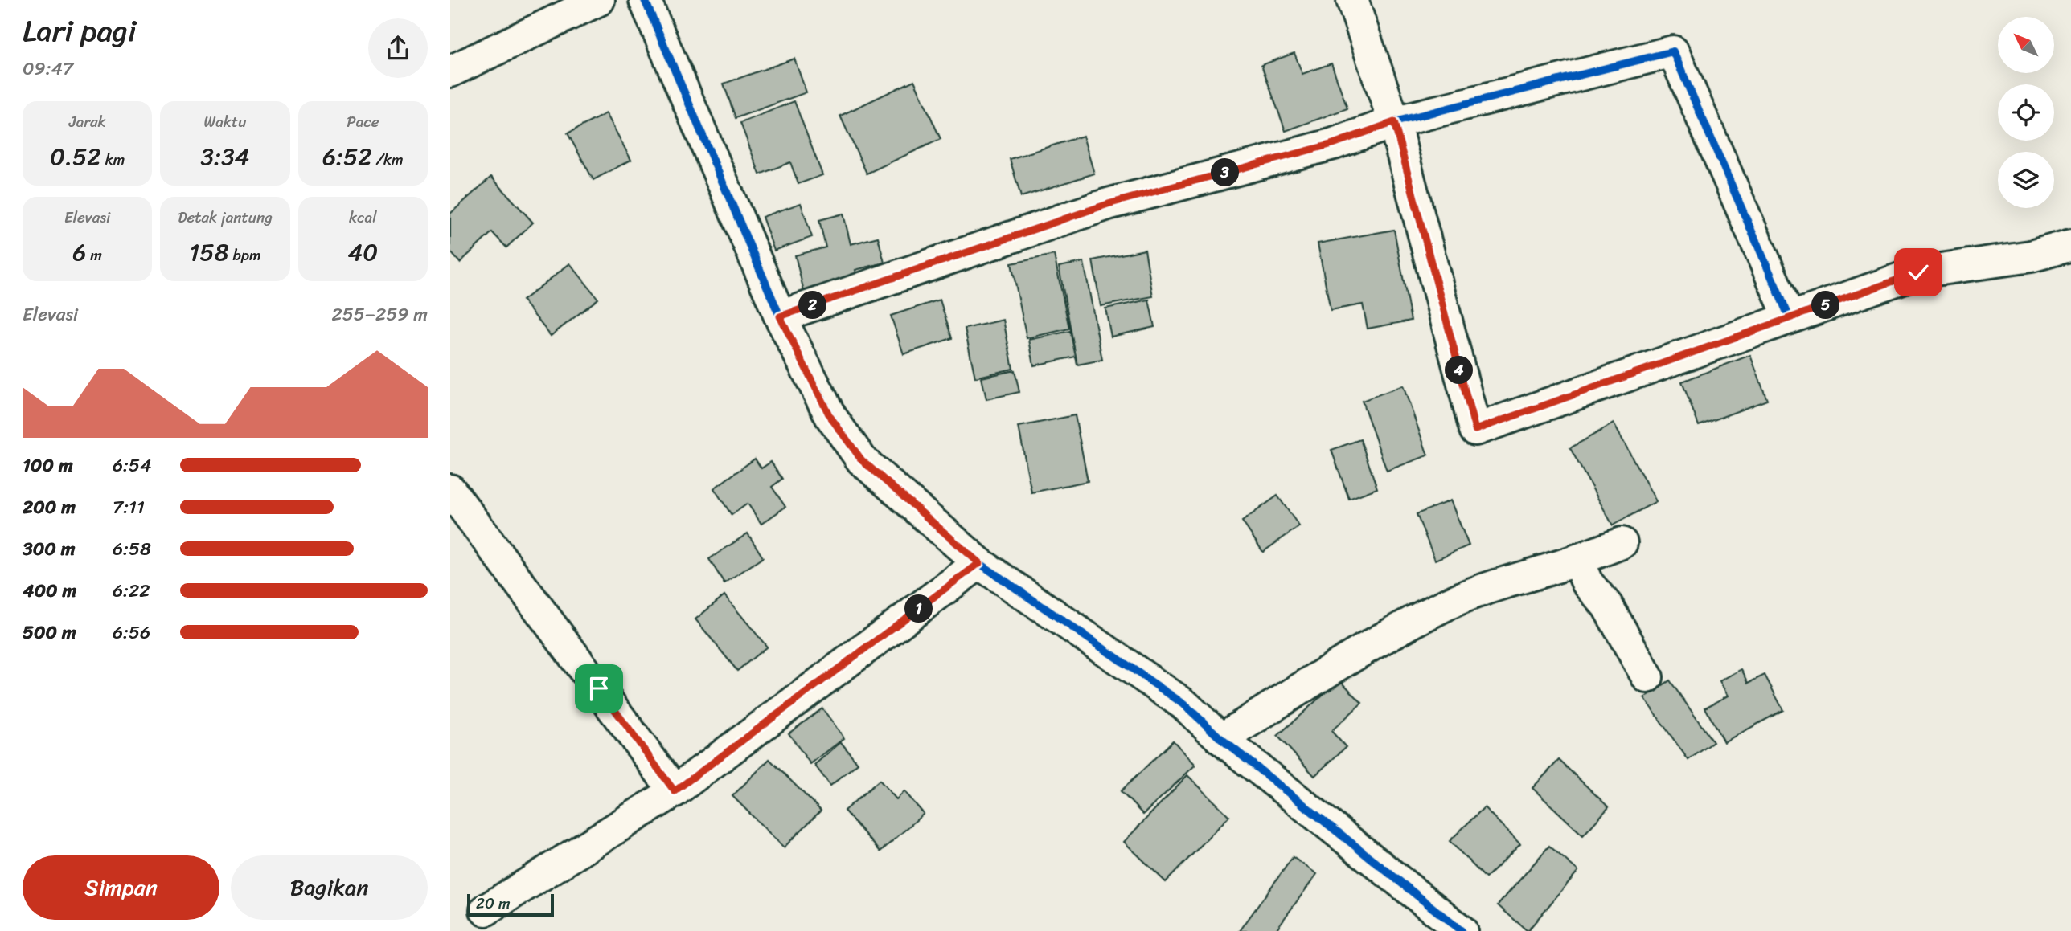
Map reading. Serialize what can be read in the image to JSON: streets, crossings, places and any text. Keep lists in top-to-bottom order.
{
  "scale_bar": "20 m",
  "north": "top left",
  "page": {
    "heading": ["Lari pagi", "09:47"],
    "stats": [
      ["Jarak", "0.52 km"],
      ["Waktu", "3:34"],
      ["Pace", "6:52 /km"],
      ["Elevasi", "6 m"],
      ["Detak jantung", "158 bpm"],
      ["kcal", "40"]
    ],
    "pins": [
      "3",
      "2",
      "5",
      "4",
      "1"
    ],
    "chart": ["Elevasi", "255–259 m"],
    "list": [
      {
        "name": "100 m",
        "note": "6:54"
      },
      {
        "name": "200 m",
        "note": "7:11"
      },
      {
        "name": "300 m",
        "note": "6:58"
      },
      {
        "name": "400 m",
        "note": "6:22"
      },
      {
        "name": "500 m",
        "note": "6:56"
      }
    ],
    "buttons": ["Simpan", "Bagikan"],
    "scale": "20 m"
  }
}
